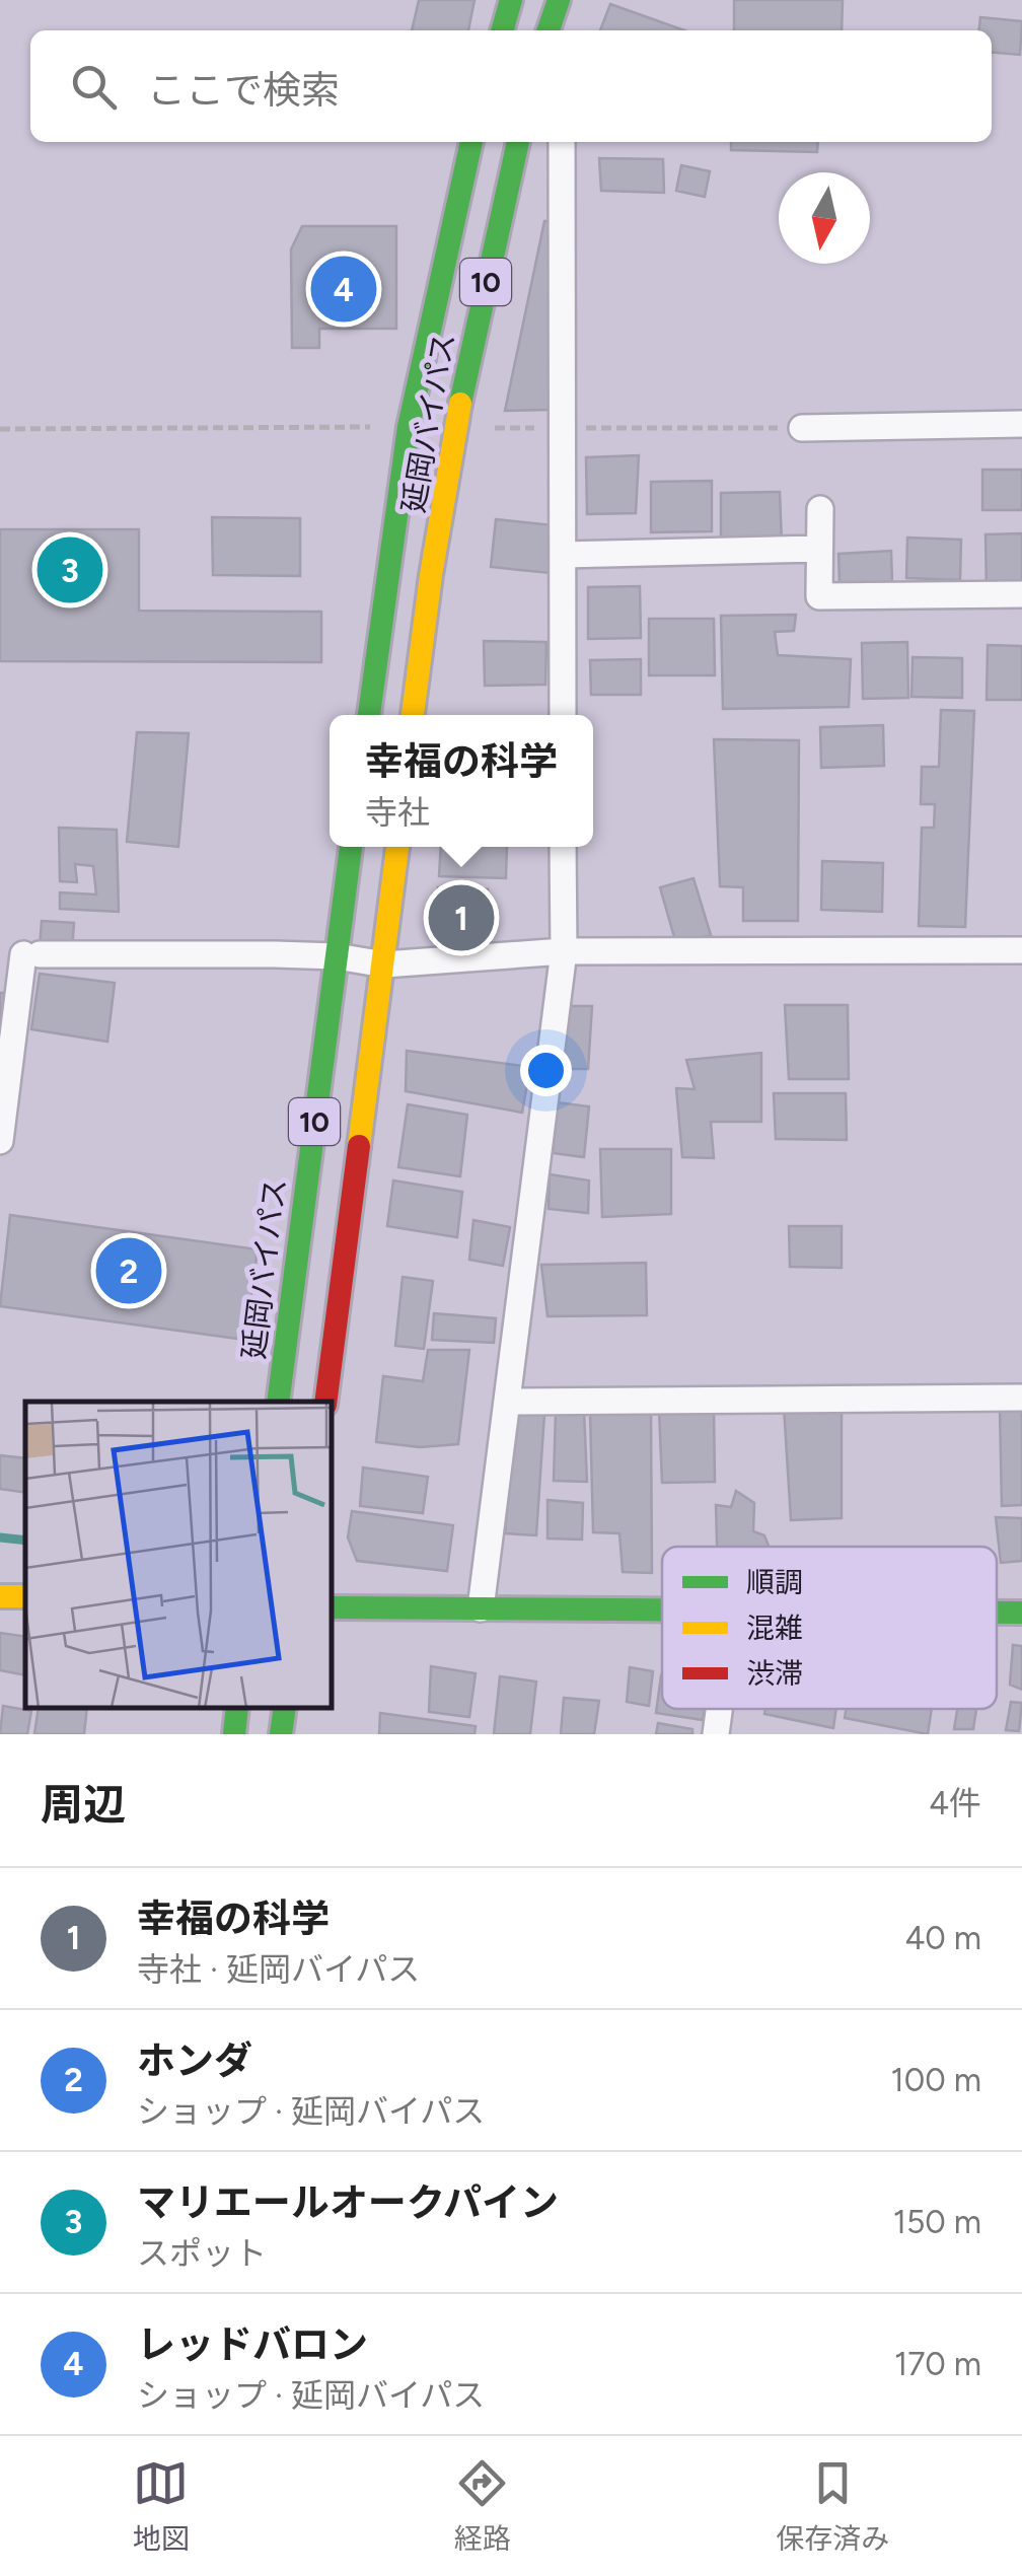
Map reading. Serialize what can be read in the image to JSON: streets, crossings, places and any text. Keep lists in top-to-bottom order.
{
  "streets": {
    "main road": ["10", "延岡バイパス"]
  },
  "legend": ["順調", "混雑", "渋滞"],
  "north": "bottom",
  "page": {
    "search": "ここで検索",
    "pins": [
      "4",
      "3",
      "1",
      "2"
    ],
    "popup": ["幸福の科学", "寺社"],
    "heading": ["周辺", "4件"],
    "list": [
      {
        "mark": "1",
        "name": "幸福の科学",
        "note": "寺社 · 延岡バイパス",
        "value": "40 m"
      },
      {
        "mark": "2",
        "name": "ホンダ",
        "note": "ショップ · 延岡バイパス",
        "value": "100 m"
      },
      {
        "mark": "3",
        "name": "マリエールオークパイン",
        "note": "スポット",
        "value": "150 m"
      },
      {
        "mark": "4",
        "name": "レッドバロン",
        "note": "ショップ · 延岡バイパス",
        "value": "170 m"
      }
    ],
    "nav": ["地図", "経路", "保存済み"]
  }
}
